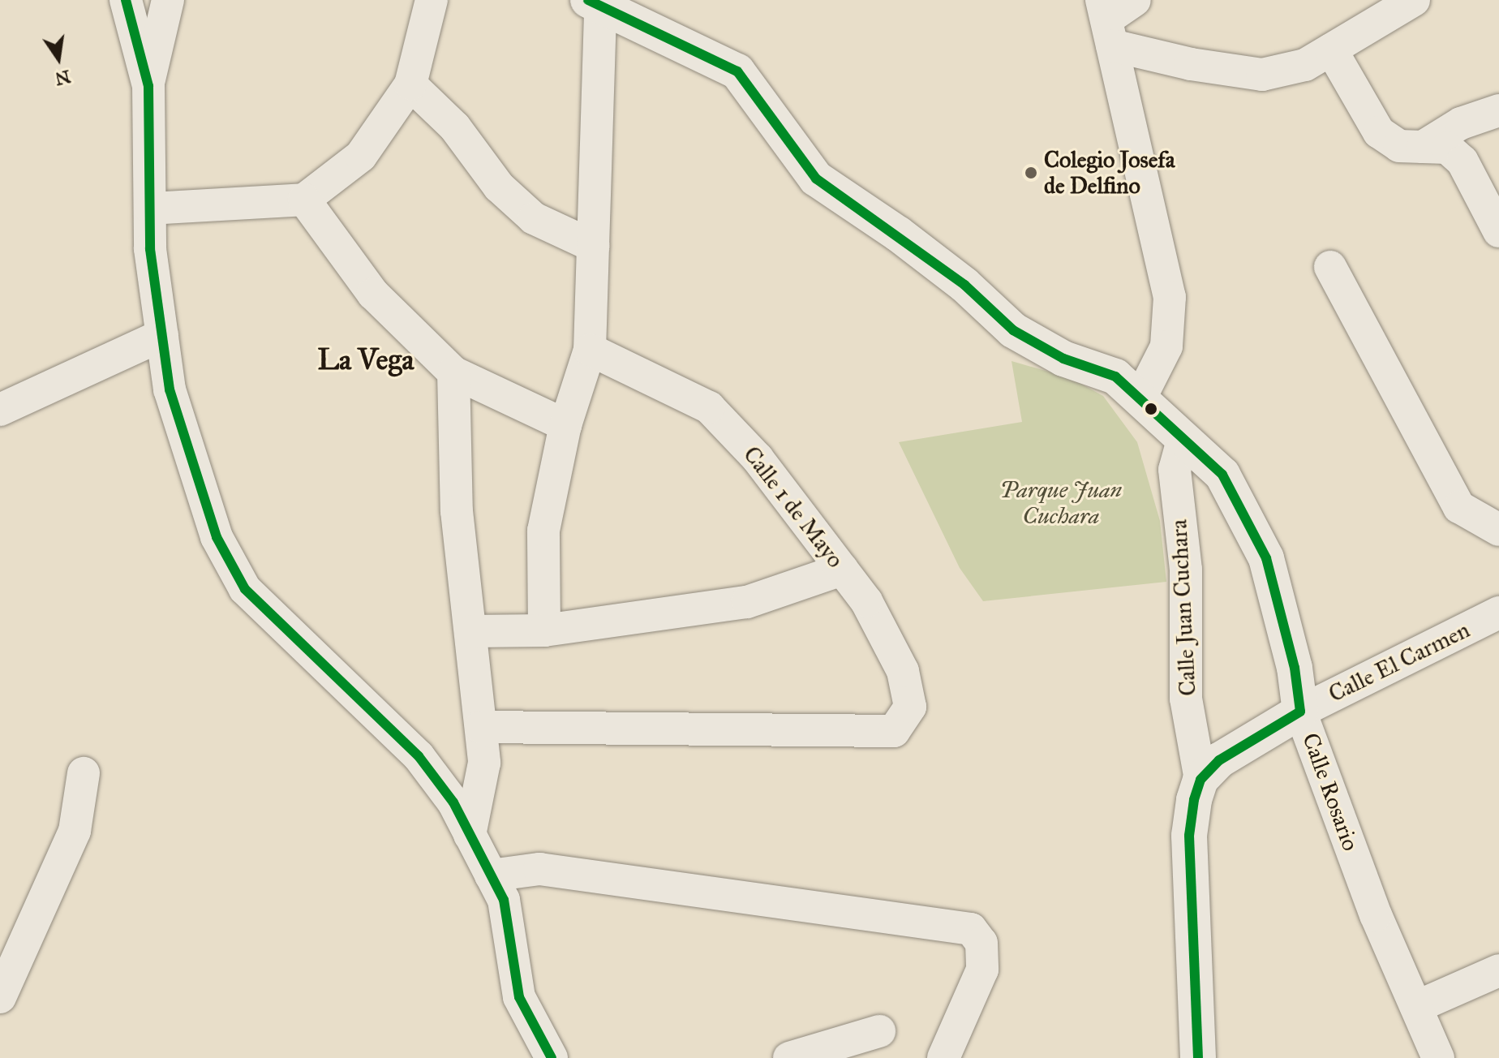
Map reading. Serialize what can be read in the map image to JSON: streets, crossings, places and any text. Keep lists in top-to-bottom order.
{
  "streets": {
    "street": [
      "Calle 1 de Mayo",
      "Calle Juan Cuchara",
      "Calle El Carmen",
      "Calle Rosario"
    ]
  },
  "crossings": [
    ["Calle Juan Cuchara", "Calle Rosario"],
    ["Calle El Carmen", "Calle Rosario"]
  ],
  "districts": ["La Vega"],
  "parks": ["Parque Juan Cuchara"],
  "places": ["Colegio Josefa de Delfino"],
  "north": "bottom"
}
